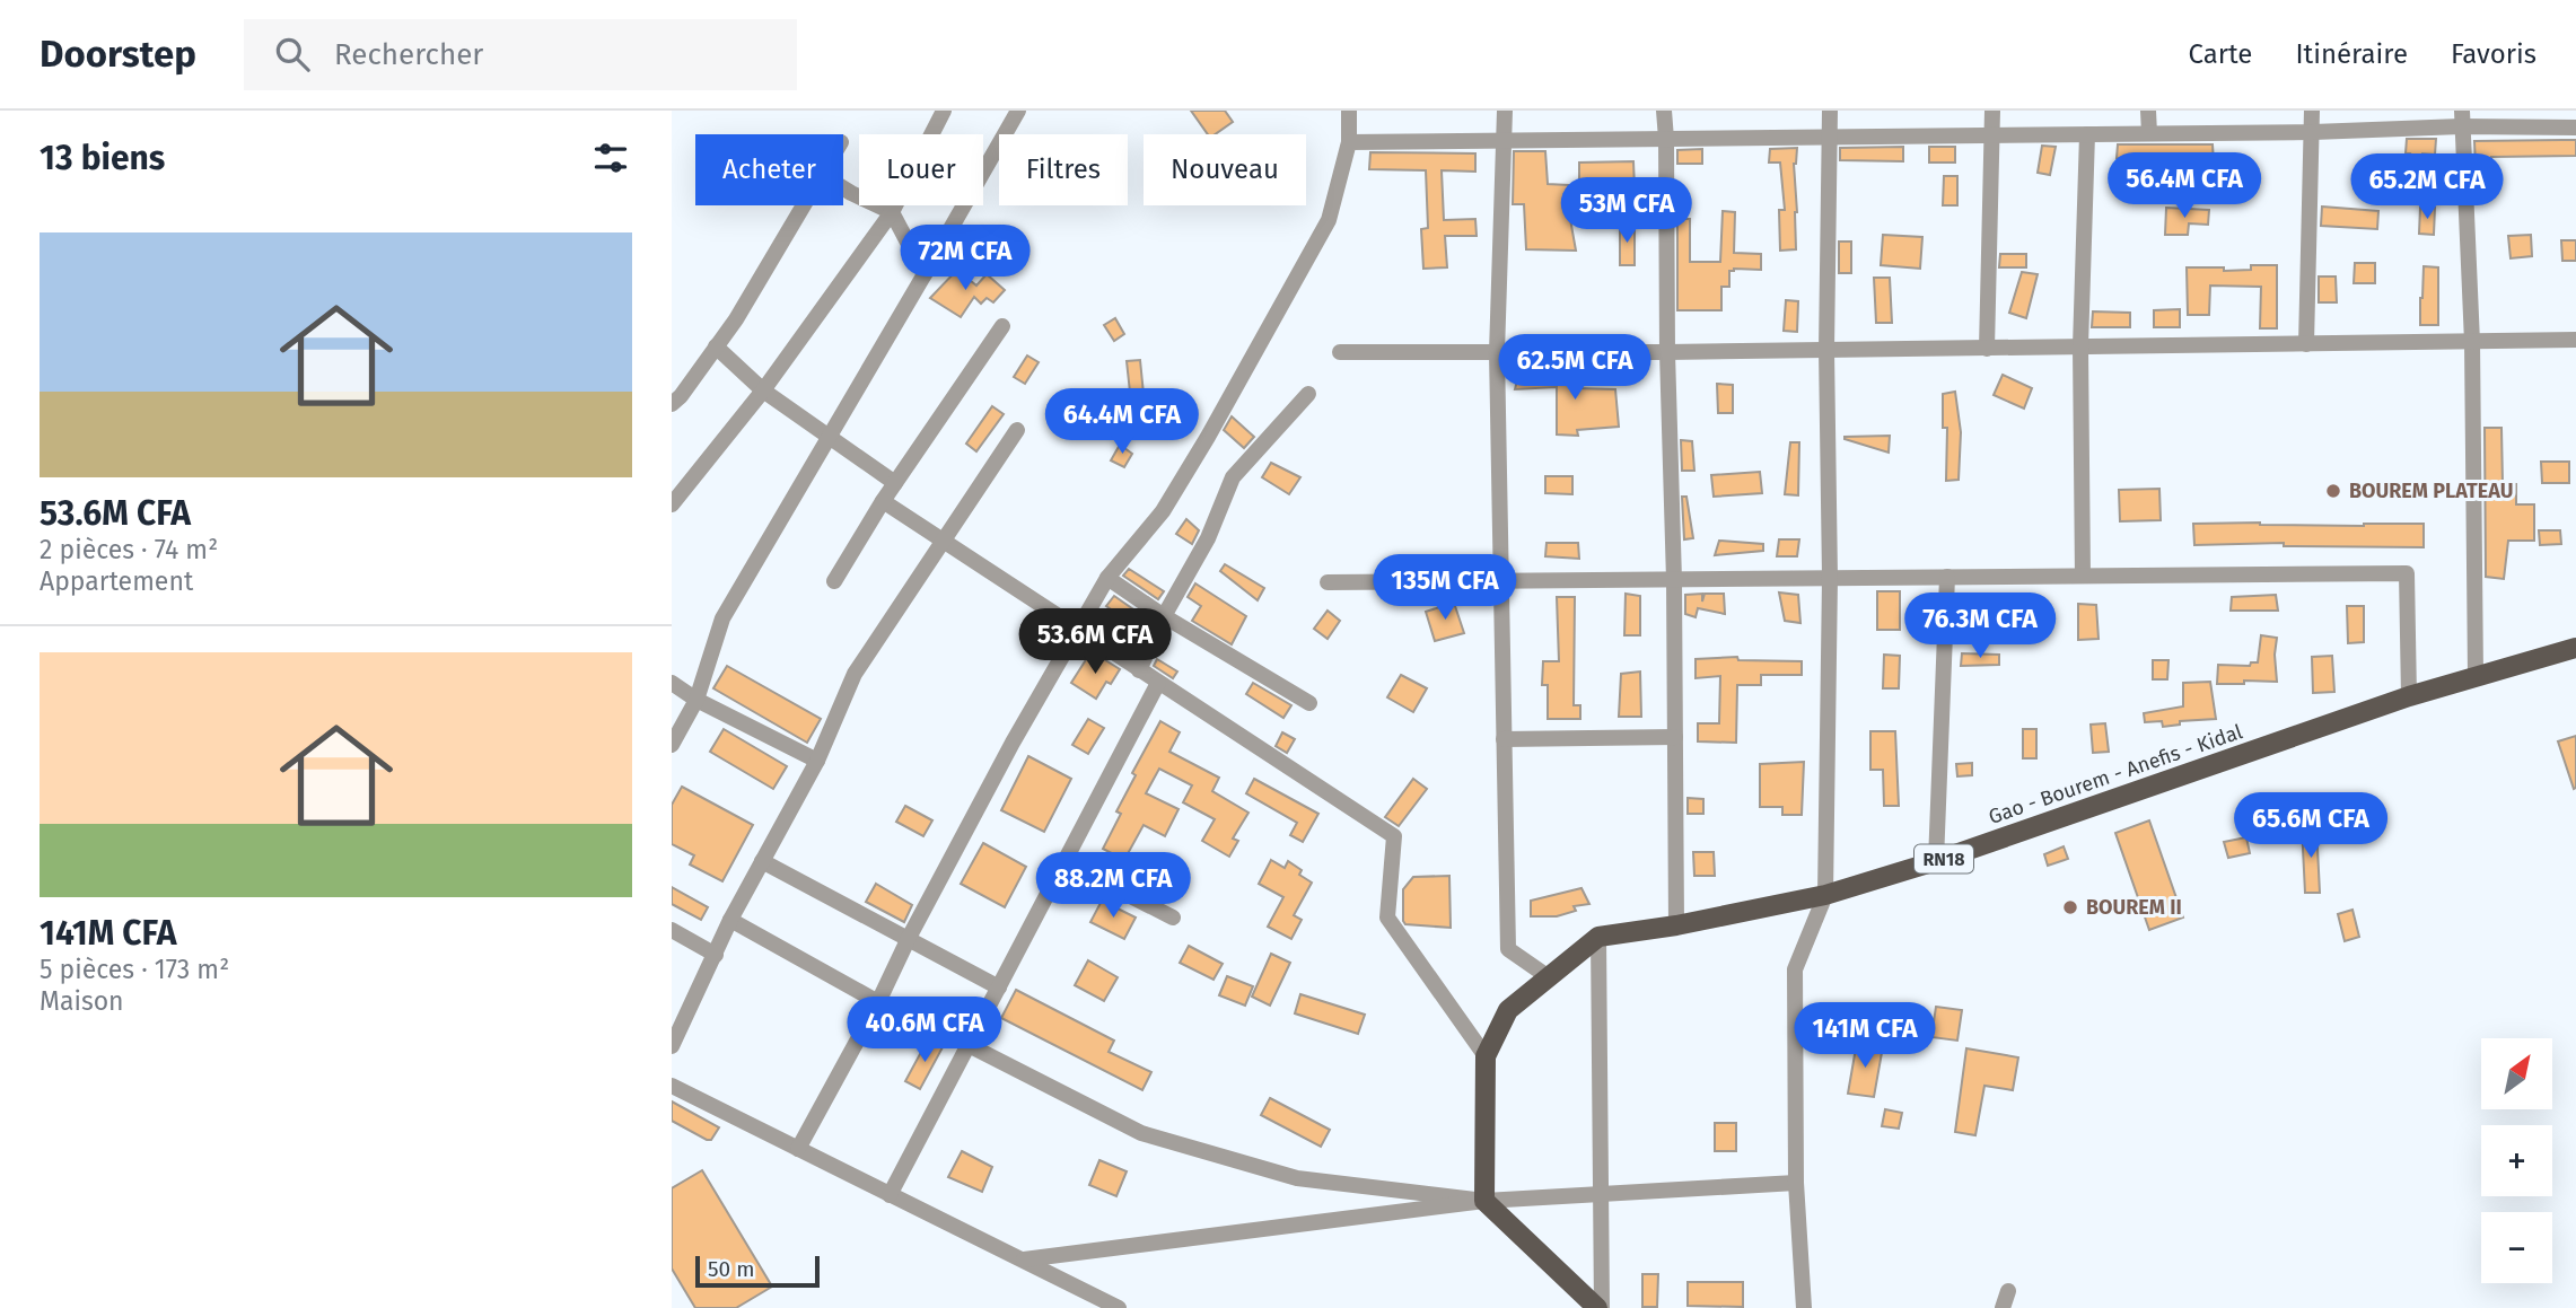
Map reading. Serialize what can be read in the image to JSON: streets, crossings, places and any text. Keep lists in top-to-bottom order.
{
  "streets": {
    "main road": ["Gao - Bourem - Anefis - Kidal", "RN18"]
  },
  "places": ["BOUREM PLATEAU", "BOUREM II"],
  "scale_bar": "50 m",
  "north": "top right",
  "page": {
    "header": "Doorstep",
    "search": "Rechercher",
    "nav": ["Carte", "Itinéraire", "Favoris"],
    "heading": "13 biens",
    "chip": [
      "Acheter",
      "Louer",
      "Filtres",
      "Nouveau"
    ],
    "price": [
      "56.4M CFA",
      "65.2M CFA",
      "53M CFA",
      "72M CFA",
      "62.5M CFA",
      "64.4M CFA",
      "135M CFA",
      "76.3M CFA",
      "53.6M CFA",
      "65.6M CFA",
      "88.2M CFA",
      "40.6M CFA",
      "141M CFA"
    ],
    "list": [
      {
        "name": "53.6M CFA",
        "note": "2 pièces · 74 m² · Appartement"
      },
      {
        "name": "141M CFA",
        "note": "5 pièces · 173 m² · Maison"
      }
    ],
    "map_buttons": ["+", "−"],
    "scale": "50 m"
  }
}
